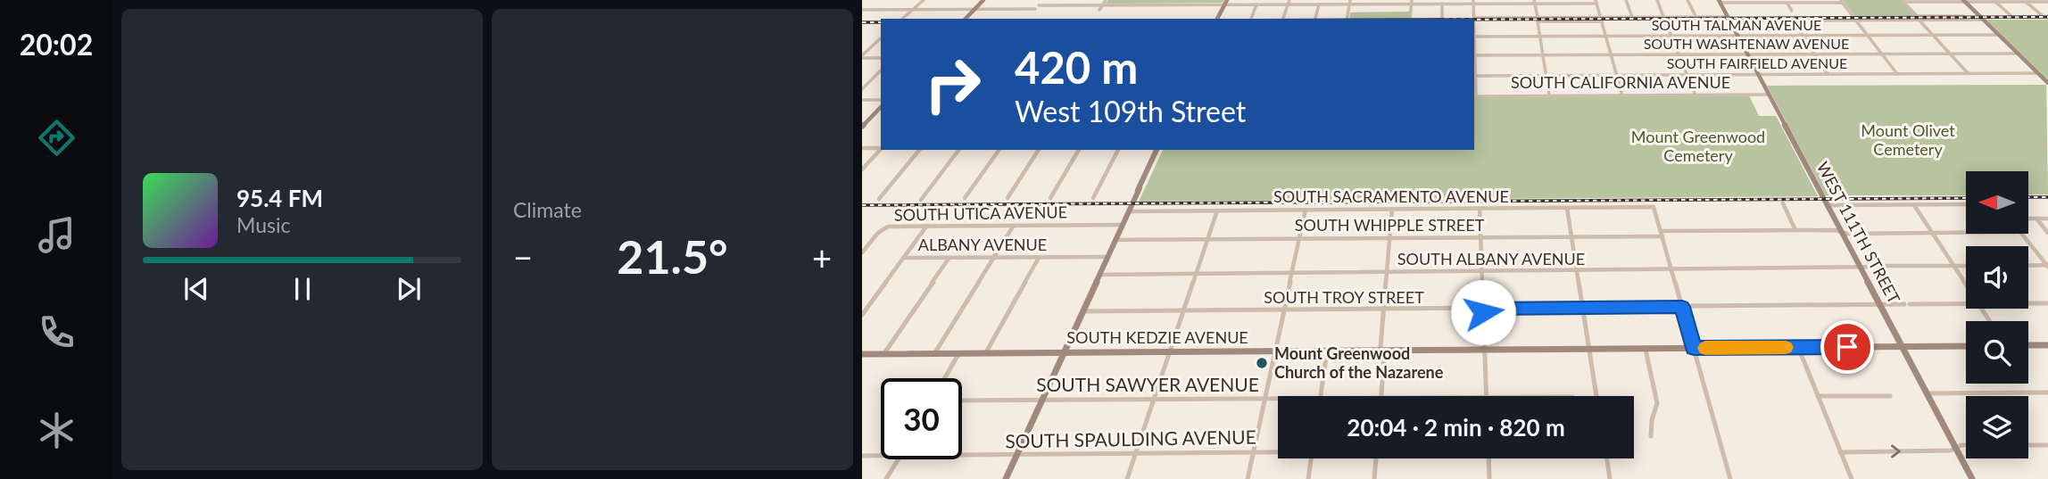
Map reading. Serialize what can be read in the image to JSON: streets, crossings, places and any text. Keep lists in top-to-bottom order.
{
  "streets": {
    "main road": ["WEST 111TH STREET", "SOUTH KEDZIE AVENUE"],
    "street": [
      "SOUTH TALMAN AVENUE",
      "SOUTH WASHTENAW AVENUE",
      "SOUTH FAIRFIELD AVENUE",
      "SOUTH CALIFORNIA AVENUE",
      "SOUTH SACRAMENTO AVENUE",
      "SOUTH UTICA AVENUE",
      "SOUTH WHIPPLE STREET",
      "ALBANY AVENUE",
      "SOUTH ALBANY AVENUE",
      "SOUTH TROY STREET",
      "SOUTH SAWYER AVENUE",
      "SOUTH SPAULDING AVENUE"
    ]
  },
  "crossings": [
    ["SOUTH TALMAN AVENUE", "WEST 111TH STREET"],
    ["SOUTH WASHTENAW AVENUE", "WEST 111TH STREET"],
    ["SOUTH FAIRFIELD AVENUE", "WEST 111TH STREET"],
    ["SOUTH CALIFORNIA AVENUE", "WEST 111TH STREET"],
    ["SOUTH SACRAMENTO AVENUE", "SOUTH WHIPPLE STREET"],
    ["SOUTH WHIPPLE STREET", "WEST 111TH STREET"],
    ["WEST 111TH STREET", "SOUTH ALBANY AVENUE"],
    ["WEST 111TH STREET", "SOUTH TROY STREET"],
    ["WEST 111TH STREET", "SOUTH KEDZIE AVENUE"]
  ],
  "parks": ["Mount Olivet Cemetery", "Mount Greenwood Cemetery"],
  "places": ["Mount Greenwood Church of the Nazarene"],
  "north": "left",
  "page": {
    "tabs": "20:02",
    "tile": "Climate",
    "turn": ["420 m", "West 109th Street"],
    "song": ["95.4 FM", "Music"],
    "heat": ["−", "21.5°", "+"],
    "limit": "30",
    "trip": "20:04 · 2 min · 820 m"
  }
}
